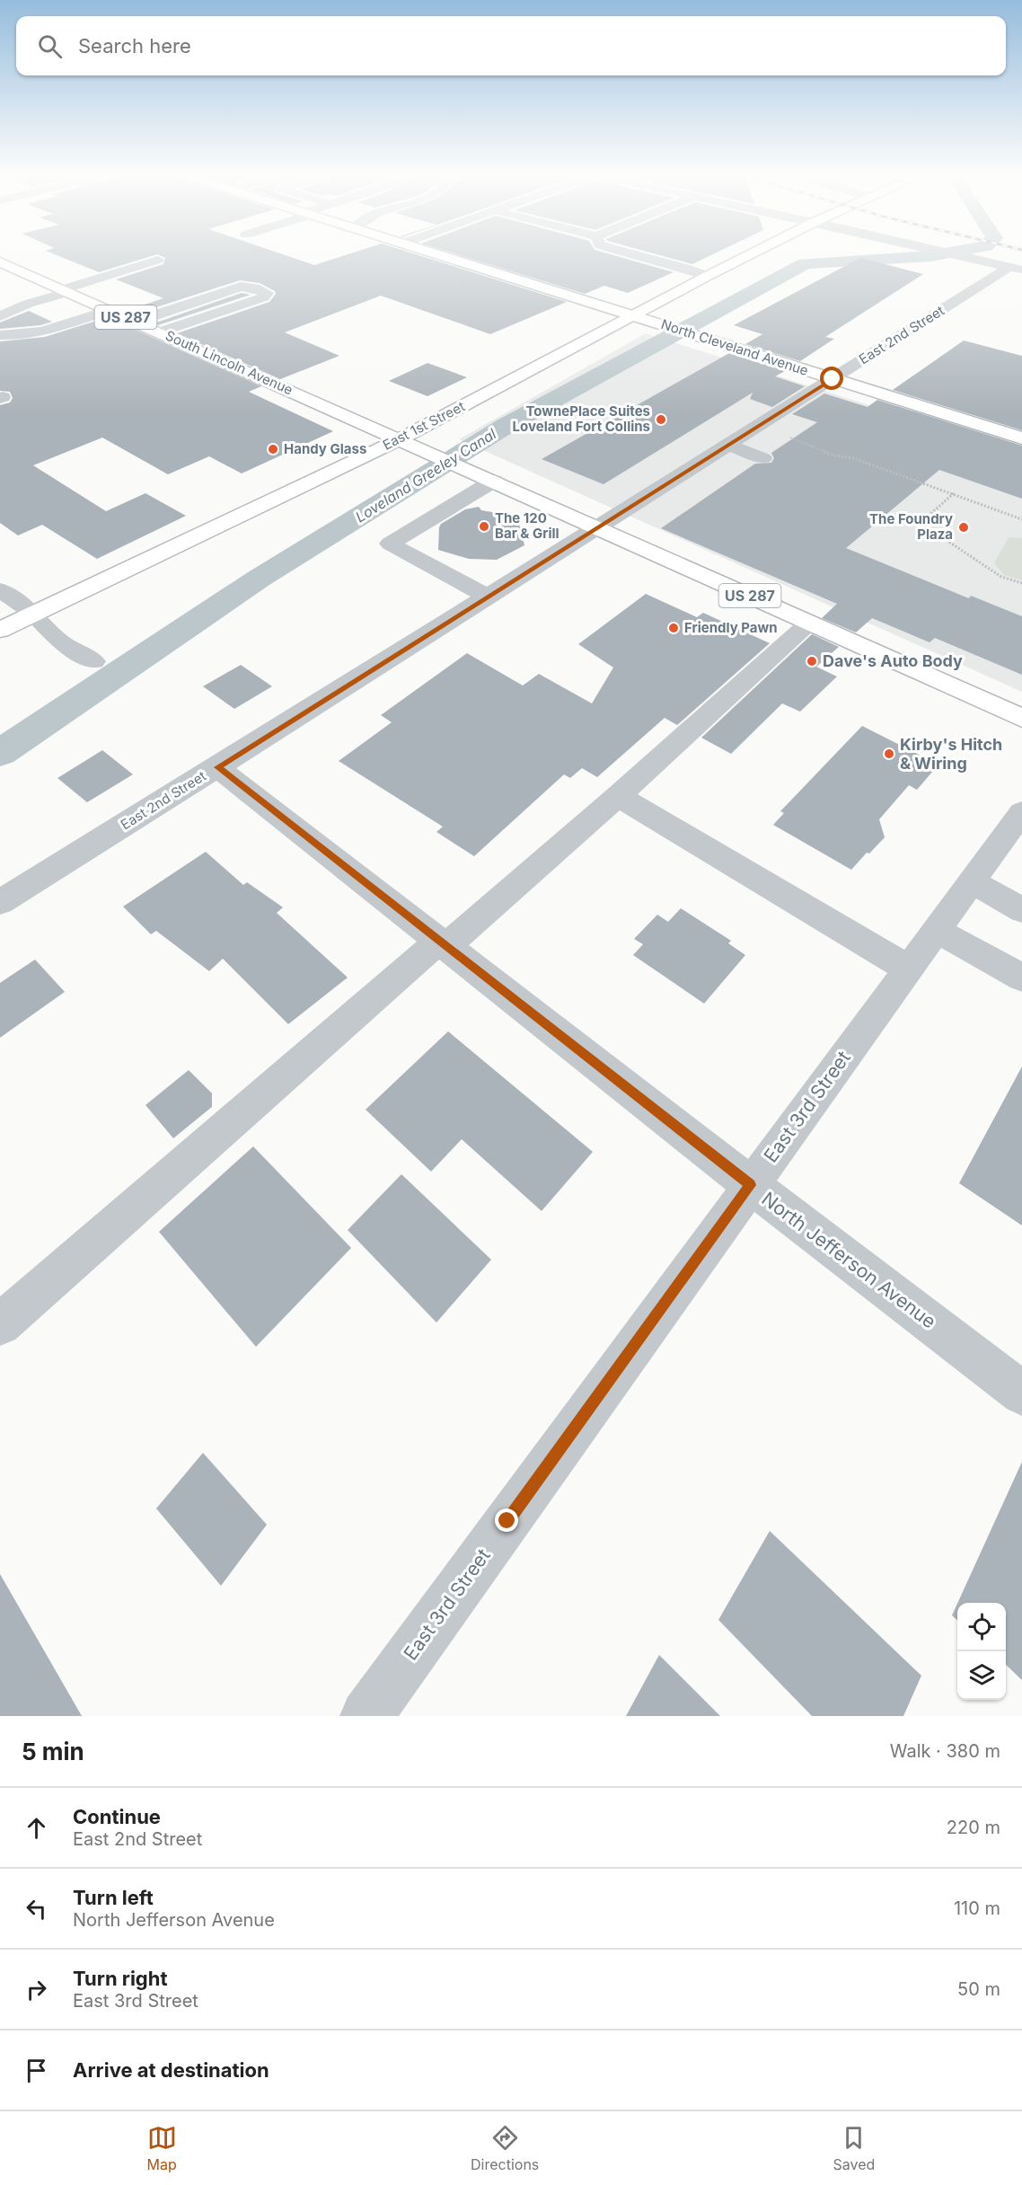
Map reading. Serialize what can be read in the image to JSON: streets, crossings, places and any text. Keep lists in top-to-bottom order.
{
  "streets": {
    "main road": [
      "US 287",
      "North Cleveland Avenue",
      "South Lincoln Avenue",
      "East 1st Street"
    ],
    "street": ["East 2nd Street", "East 3rd Street", "North Jefferson Avenue"]
  },
  "crossings": [
    ["US 287", "East 2nd Street"],
    ["US 287", "South Lincoln Avenue"],
    ["US 287", "East 1st Street"],
    ["East 2nd Street", "North Cleveland Avenue"],
    ["East 2nd Street", "North Jefferson Avenue"],
    ["North Cleveland Avenue", "East 1st Street"],
    ["South Lincoln Avenue", "East 1st Street"],
    ["East 3rd Street", "North Jefferson Avenue"]
  ],
  "water": ["Loveland Greeley Canal"],
  "places": [
    "TownePlace Suites Loveland Fort Collins",
    "Handy Glass",
    "The 120 Bar & Grill",
    "The Foundry Plaza",
    "Friendly Pawn",
    "Dave's Auto Body",
    "Kirby's Hitch & Wiring"
  ],
  "page": {
    "search": "Search here",
    "heading": ["5 min", "Walk · 380 m"],
    "list": [
      ["Continue", "East 2nd Street", "220 m"],
      ["Turn left", "North Jefferson Avenue", "110 m"],
      ["Turn right", "East 3rd Street", "50 m"],
      "Arrive at destination"
    ],
    "nav": ["Map", "Directions", "Saved"]
  }
}
